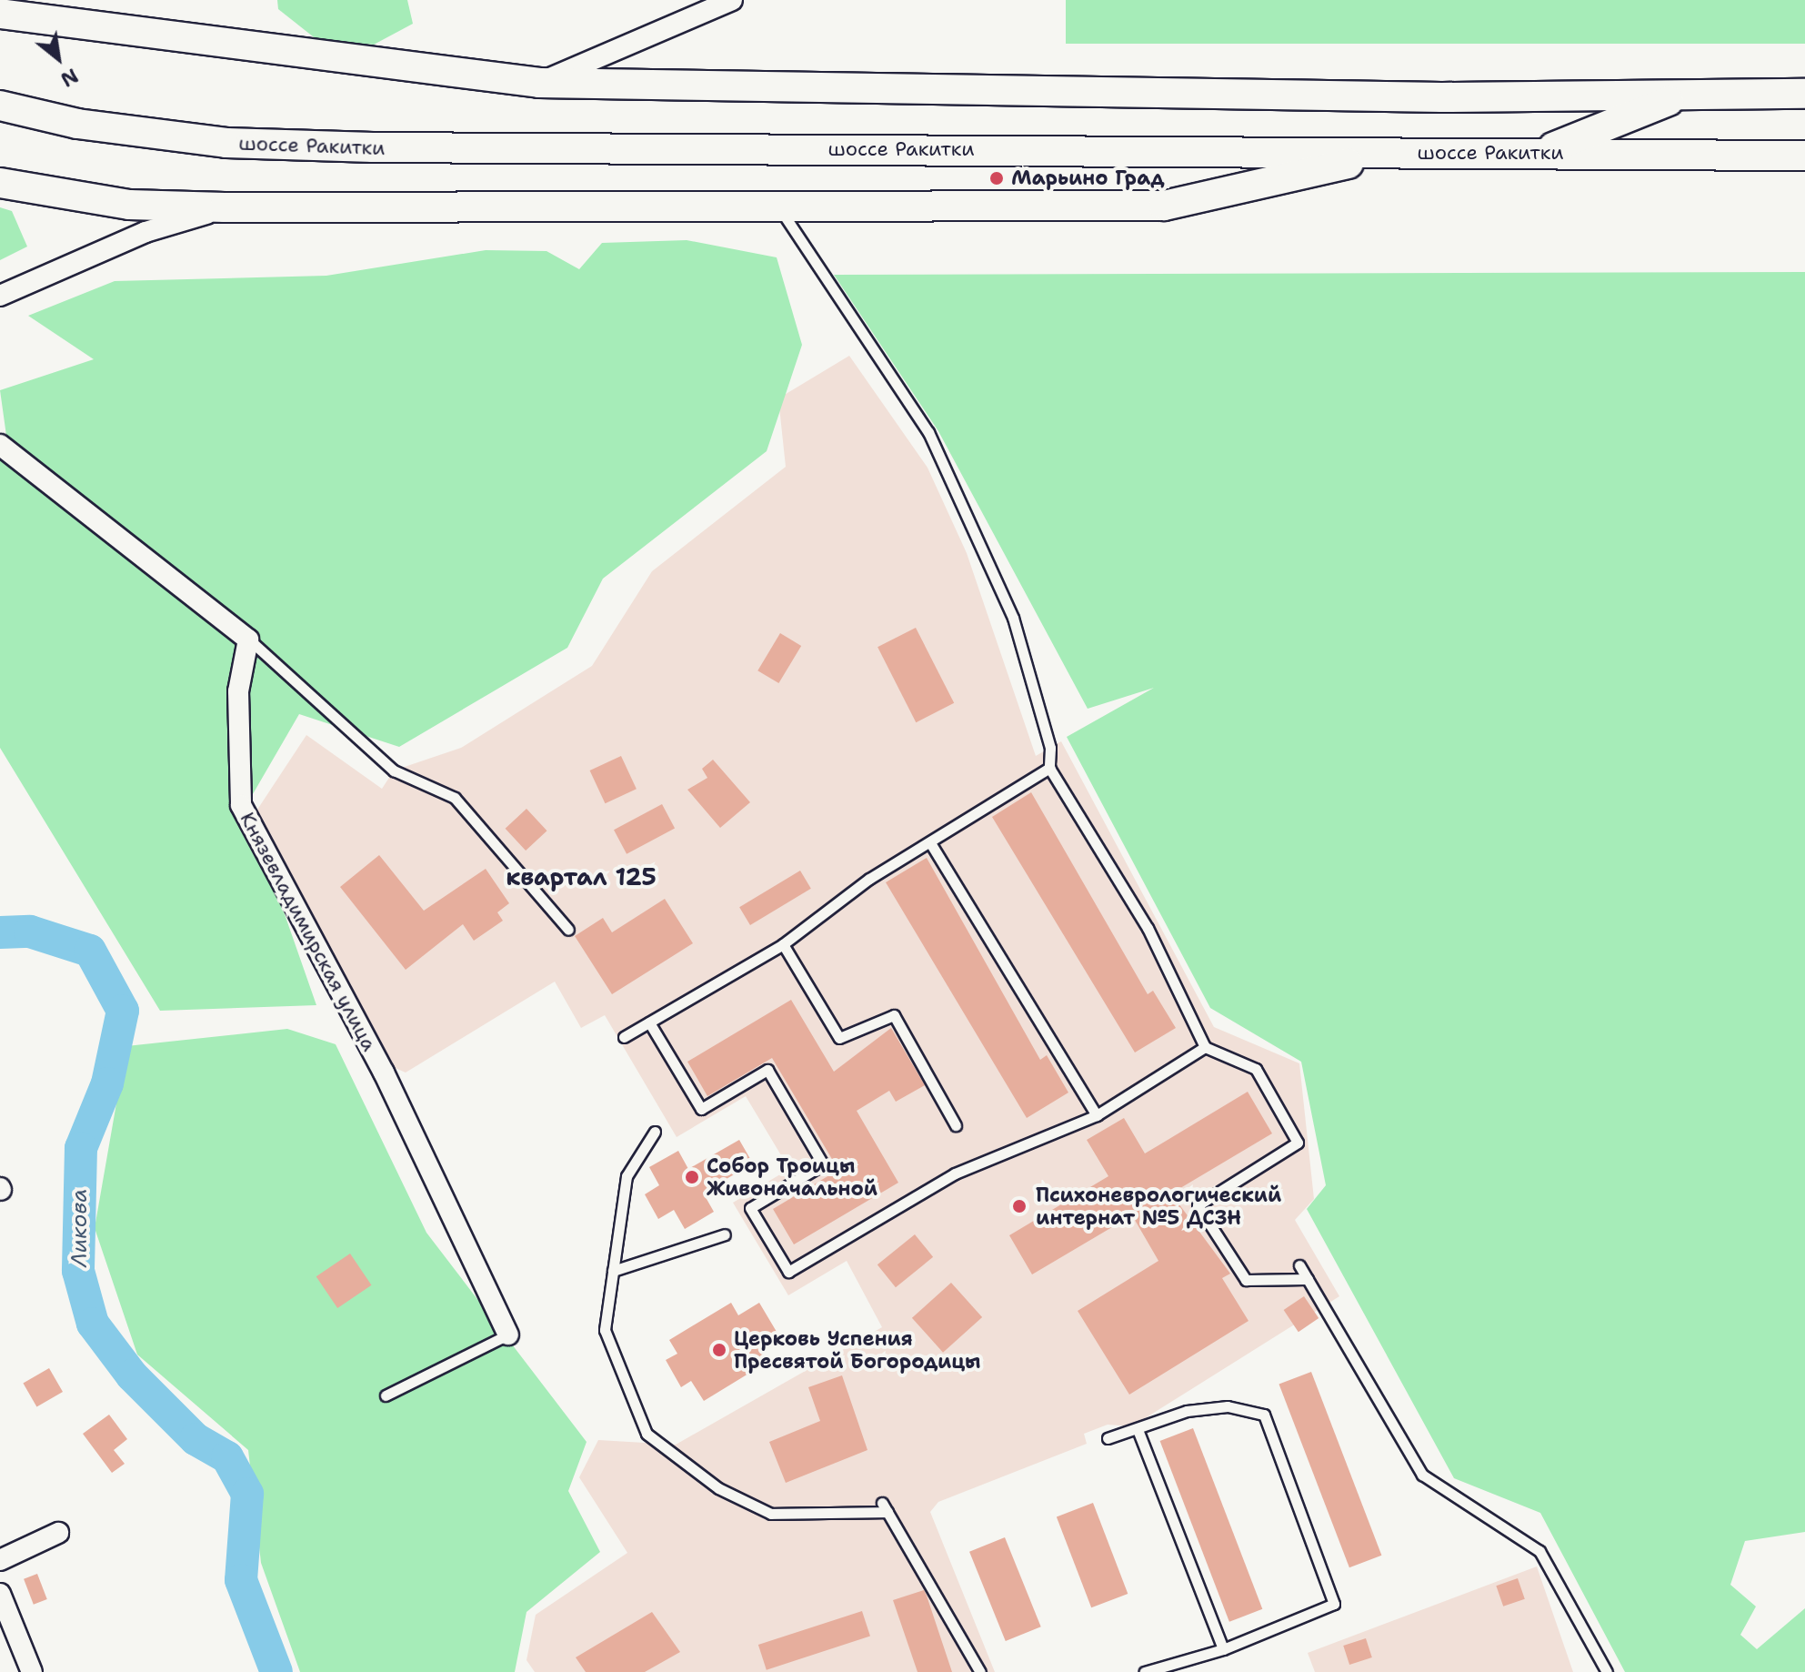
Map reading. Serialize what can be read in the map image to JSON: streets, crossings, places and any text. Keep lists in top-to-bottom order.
{
  "streets": {
    "street": ["шоссе Ракитки", "Князевладимирская улица"]
  },
  "districts": ["квартал 125"],
  "water": ["Ликова"],
  "places": [
    "Марьино Град",
    "Собор Троицы Живоначальной",
    "Психоневрологический интернат №5 ДСЗН",
    "Церковь Успения Пресвятой Богородицы"
  ],
  "north": "bottom right"
}
